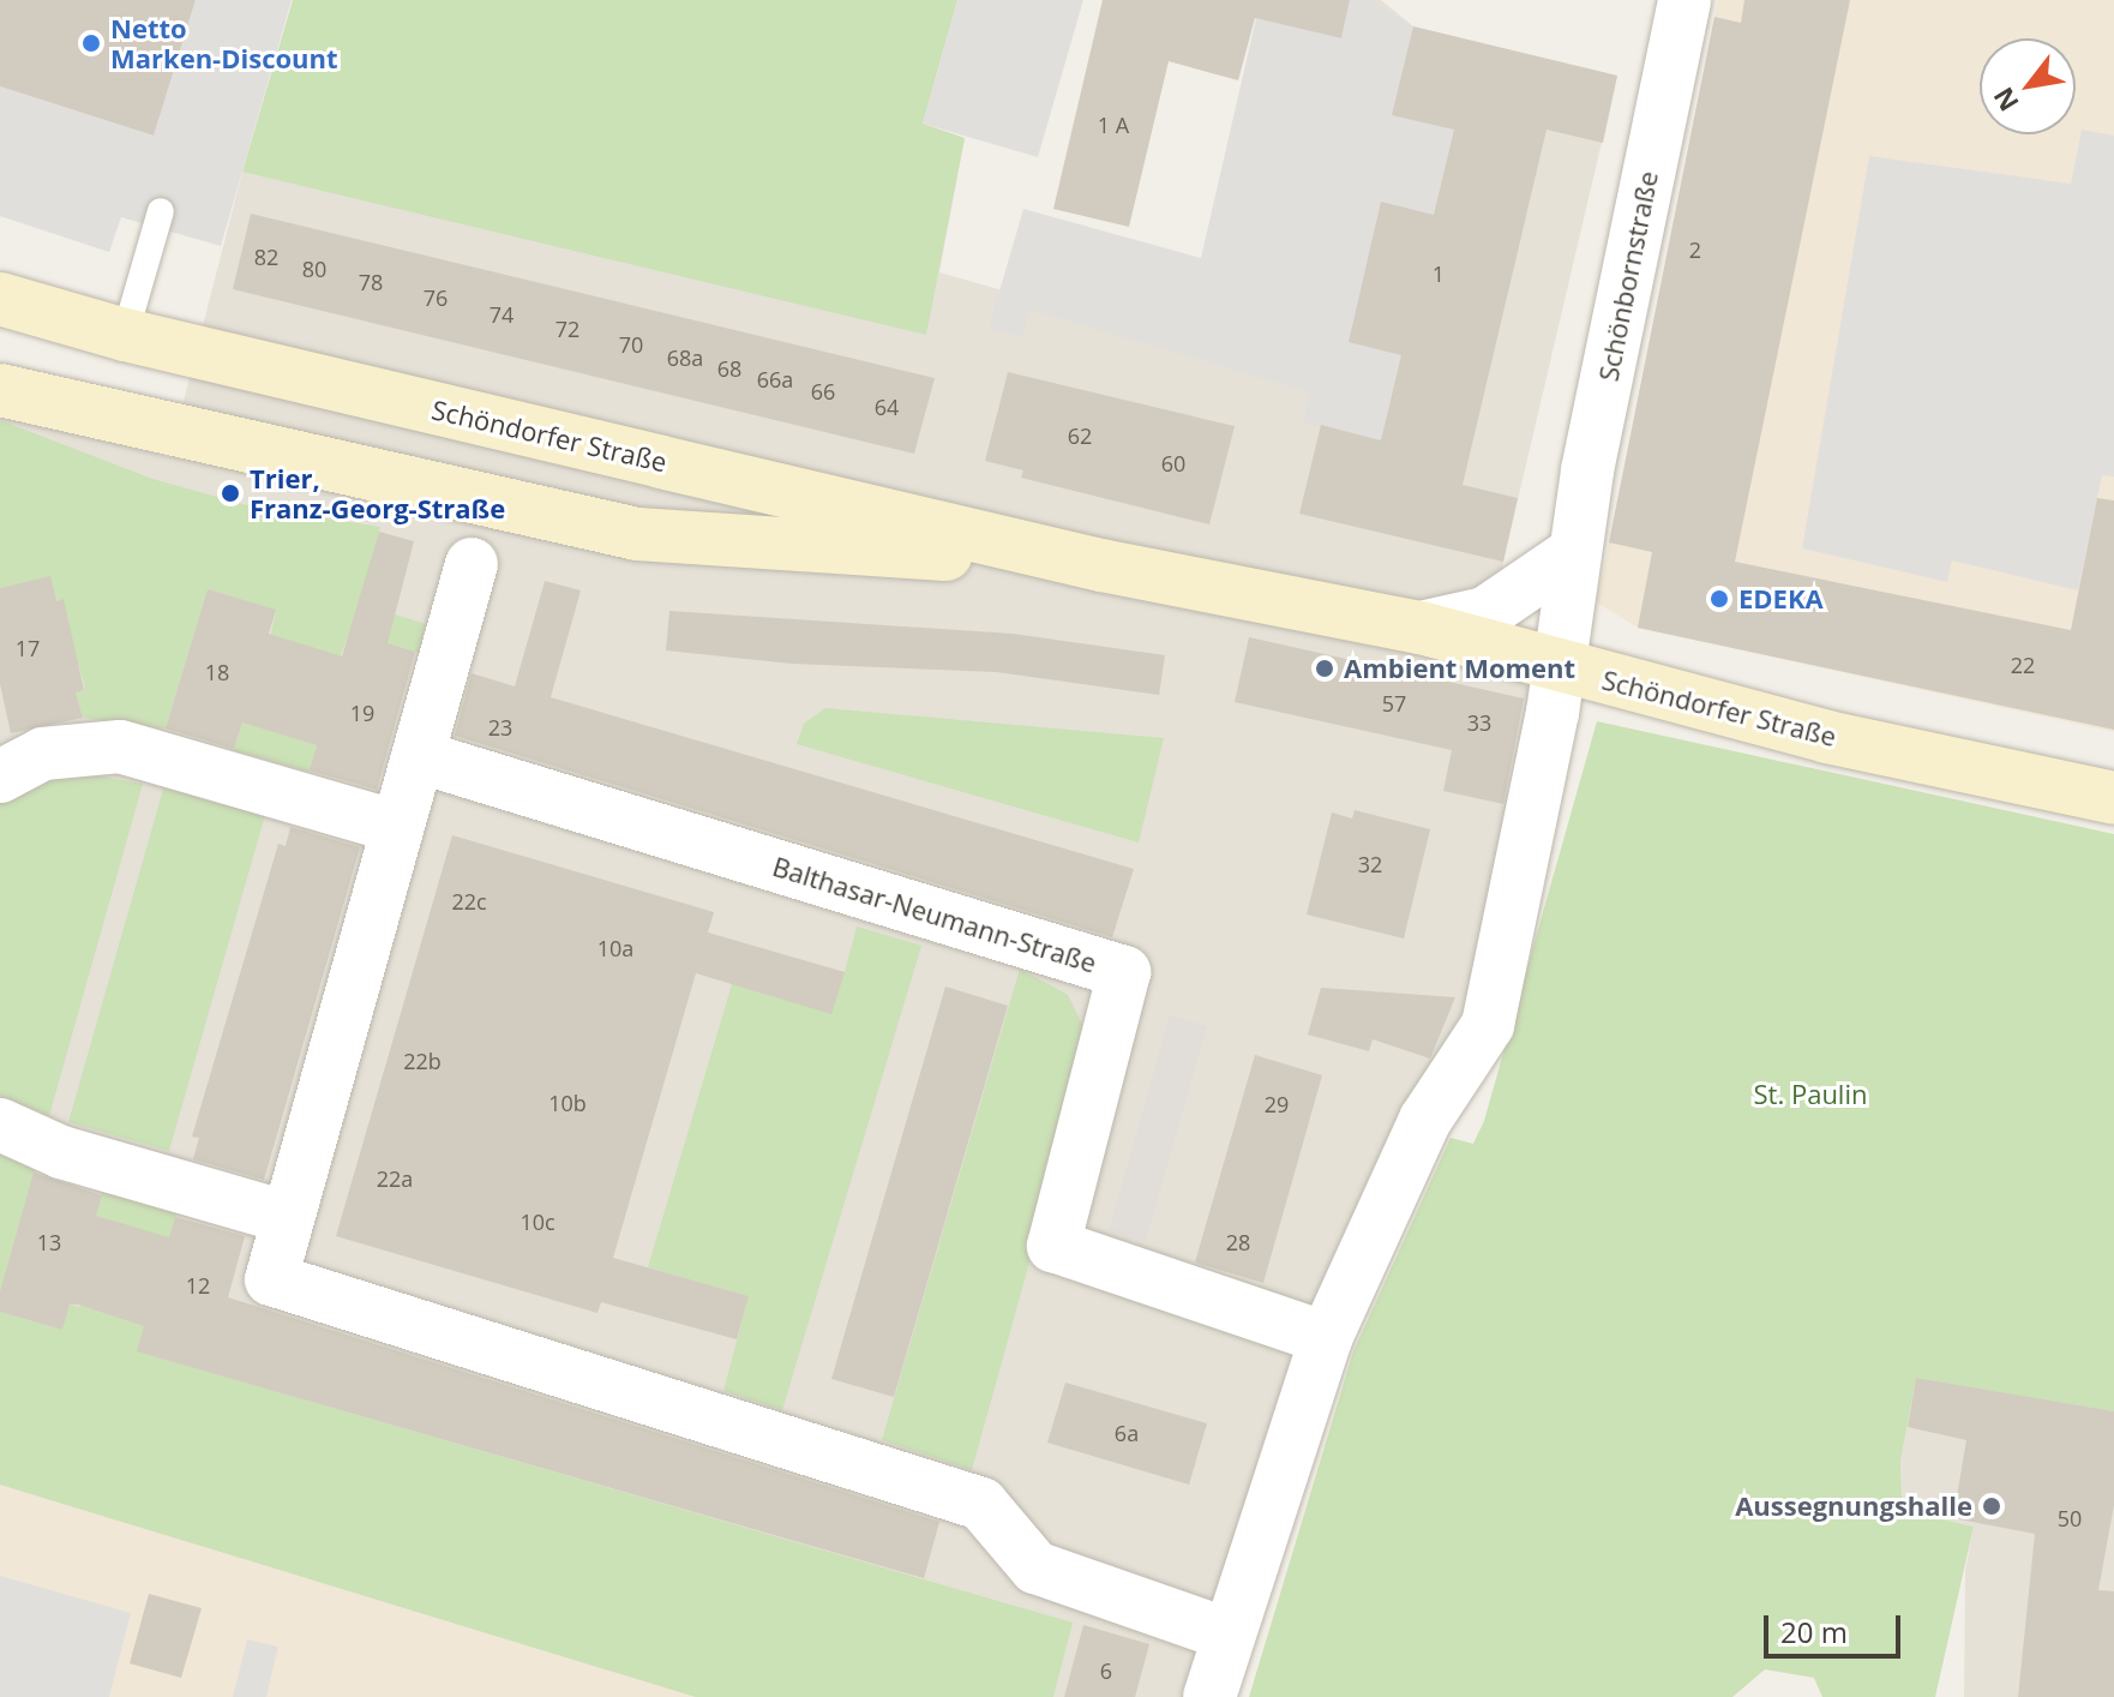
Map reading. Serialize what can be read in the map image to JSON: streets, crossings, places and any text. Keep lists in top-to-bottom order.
{
  "streets": {
    "main road": ["Schöndorfer Straße"],
    "street": ["Schönbornstraße", "Balthasar-Neumann-Straße"]
  },
  "crossings": [
    ["Schönbornstraße", "Schöndorfer Straße"]
  ],
  "parks": ["St. Paulin"],
  "places": [
    "Netto Marken-Discount",
    "Trier, Franz-Georg-Straße",
    "EDEKA",
    "Ambient Moment",
    "Aussegnungshalle"
  ],
  "house_numbers": [
    "1 A",
    "2",
    "82",
    "80",
    "1",
    "78",
    "76",
    "74",
    "72",
    "70",
    "68a",
    "68",
    "66a",
    "66",
    "64",
    "62",
    "60",
    "17",
    "22",
    "18",
    "57",
    "19",
    "33",
    "23",
    "32",
    "22c",
    "10a",
    "22b",
    "10b",
    "29",
    "22a",
    "10c",
    "13",
    "28",
    "12",
    "6a",
    "50",
    "6"
  ],
  "scale_bar": "20 m",
  "north": "bottom left"
}
